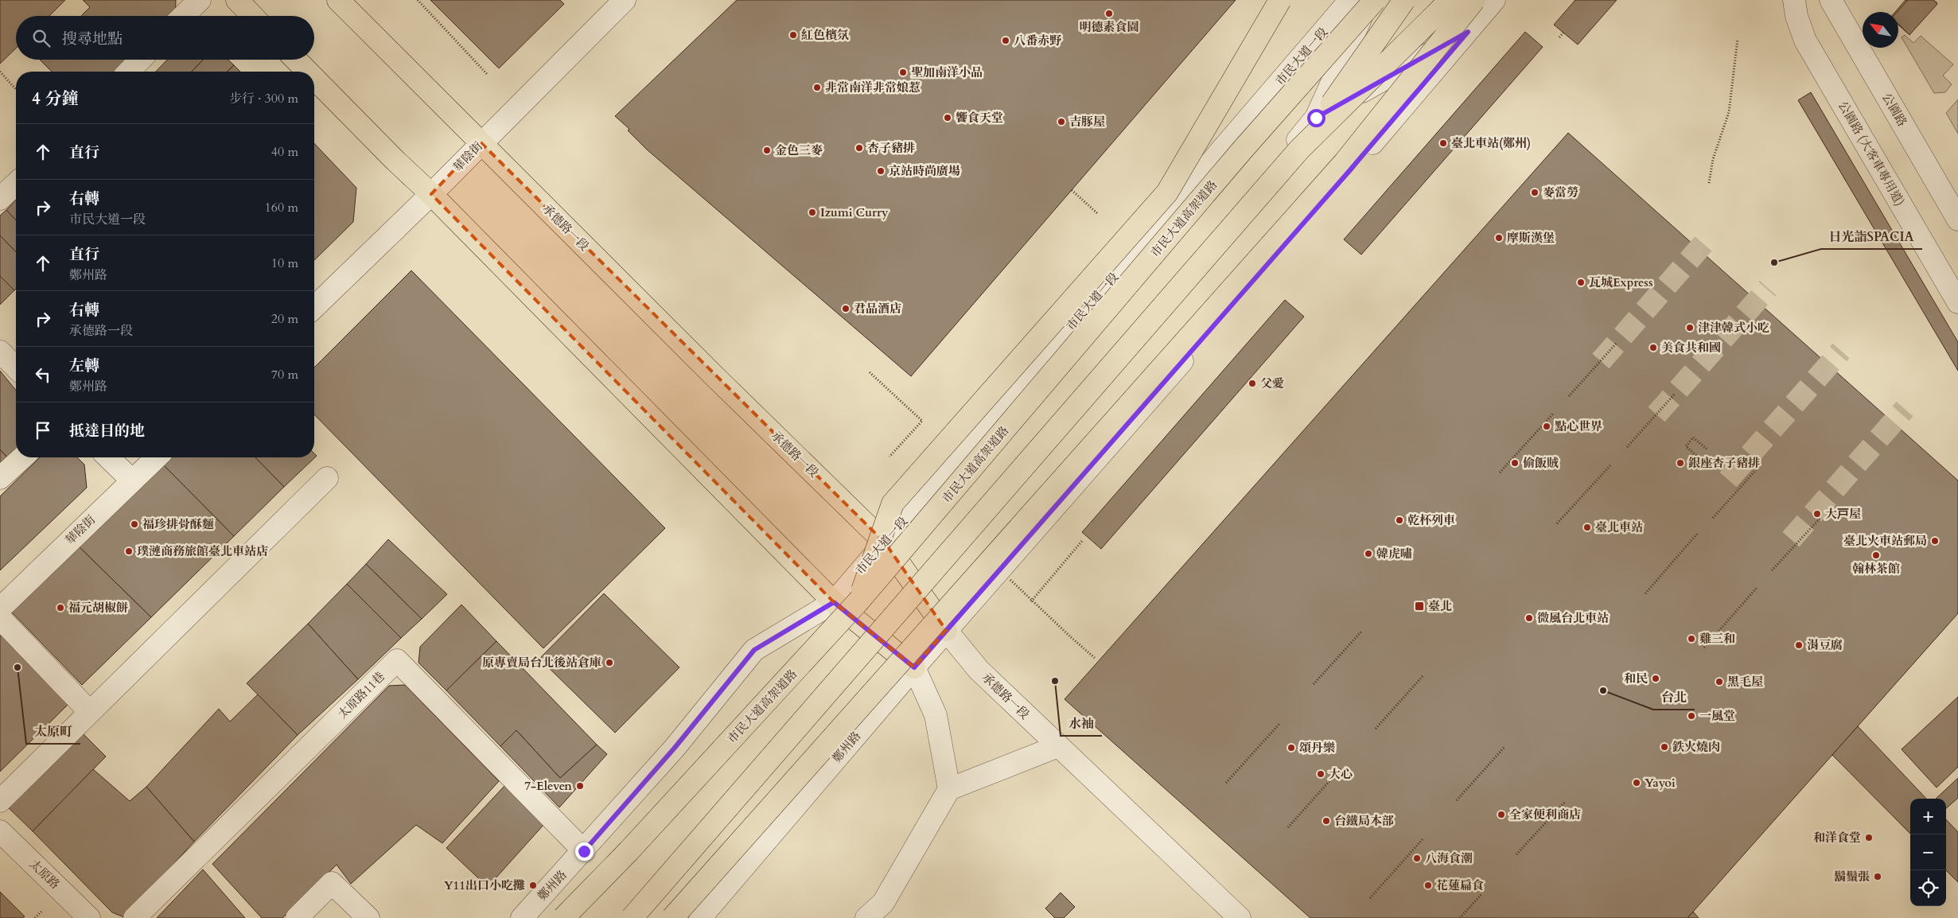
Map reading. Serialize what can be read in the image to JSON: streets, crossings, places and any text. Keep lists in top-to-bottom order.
{
  "streets": {
    "main road": ["市民大道高架道路", "承德路一段"],
    "street": [
      "市民大道一段",
      "公園路",
      "公園路 (大客車專用道)",
      "華陰街",
      "太原路11巷",
      "鄭州路",
      "太原路"
    ]
  },
  "crossings": [
    ["市民大道一段", "承德路一段"],
    ["市民大道一段", "鄭州路"],
    ["華陰街", "承德路一段"],
    ["承德路一段", "鄭州路"],
    ["太原路11巷", "鄭州路"]
  ],
  "places": {
    "other": [
      "明德素食園",
      "紅色檳氛",
      "八番赤野",
      "聖加南洋小品",
      "非常南洋非常娘惹",
      "饗食天堂",
      "吉豚屋",
      "臺北車站(鄭州)",
      "杏子豬排",
      "金色三麥",
      "京站時尚廣場",
      "麥當勞",
      "Izumi Curry",
      "摩斯漢堡",
      "日光詣SPACIA",
      "瓦城Express",
      "君品酒店",
      "津津韓式小吃",
      "美食共和國",
      "父愛",
      "點心世界",
      "偷飯賊",
      "銀座杏子豬排",
      "大戸屋",
      "乾杯列車",
      "福珍排骨酥麵",
      "臺北車站",
      "臺北火車站郵局",
      "璞漣商務旅館臺北車站店",
      "韓虎嘯",
      "翰林茶館",
      "福元胡椒餅",
      "微風台北車站",
      "雞三和",
      "涓豆腐",
      "原專賣局台北後站倉庫",
      "太原町",
      "和民",
      "水袖",
      "黑毛屋",
      "台北",
      "一風堂",
      "鉄火燒肉",
      "頌丹樂",
      "大心",
      "Yayoi",
      "7-Eleven",
      "全家便利商店",
      "台鐵局本部",
      "和洋食堂",
      "八海食潮",
      "鬍鬚張",
      "Y11出口小吃攤",
      "花蓮扁食"
    ],
    "transit": ["臺北"]
  },
  "north": "top left",
  "page": {
    "search": "搜尋地點",
    "heading": ["4 分鐘", "步行 · 300 m"],
    "list": [
      ["直行", "40 m"],
      ["右轉", "市民大道一段", "160 m"],
      ["直行", "鄭州路", "10 m"],
      ["右轉", "承德路一段", "20 m"],
      ["左轉", "鄭州路", "70 m"],
      "抵達目的地"
    ],
    "map_buttons": ["+", "−"]
  }
}
